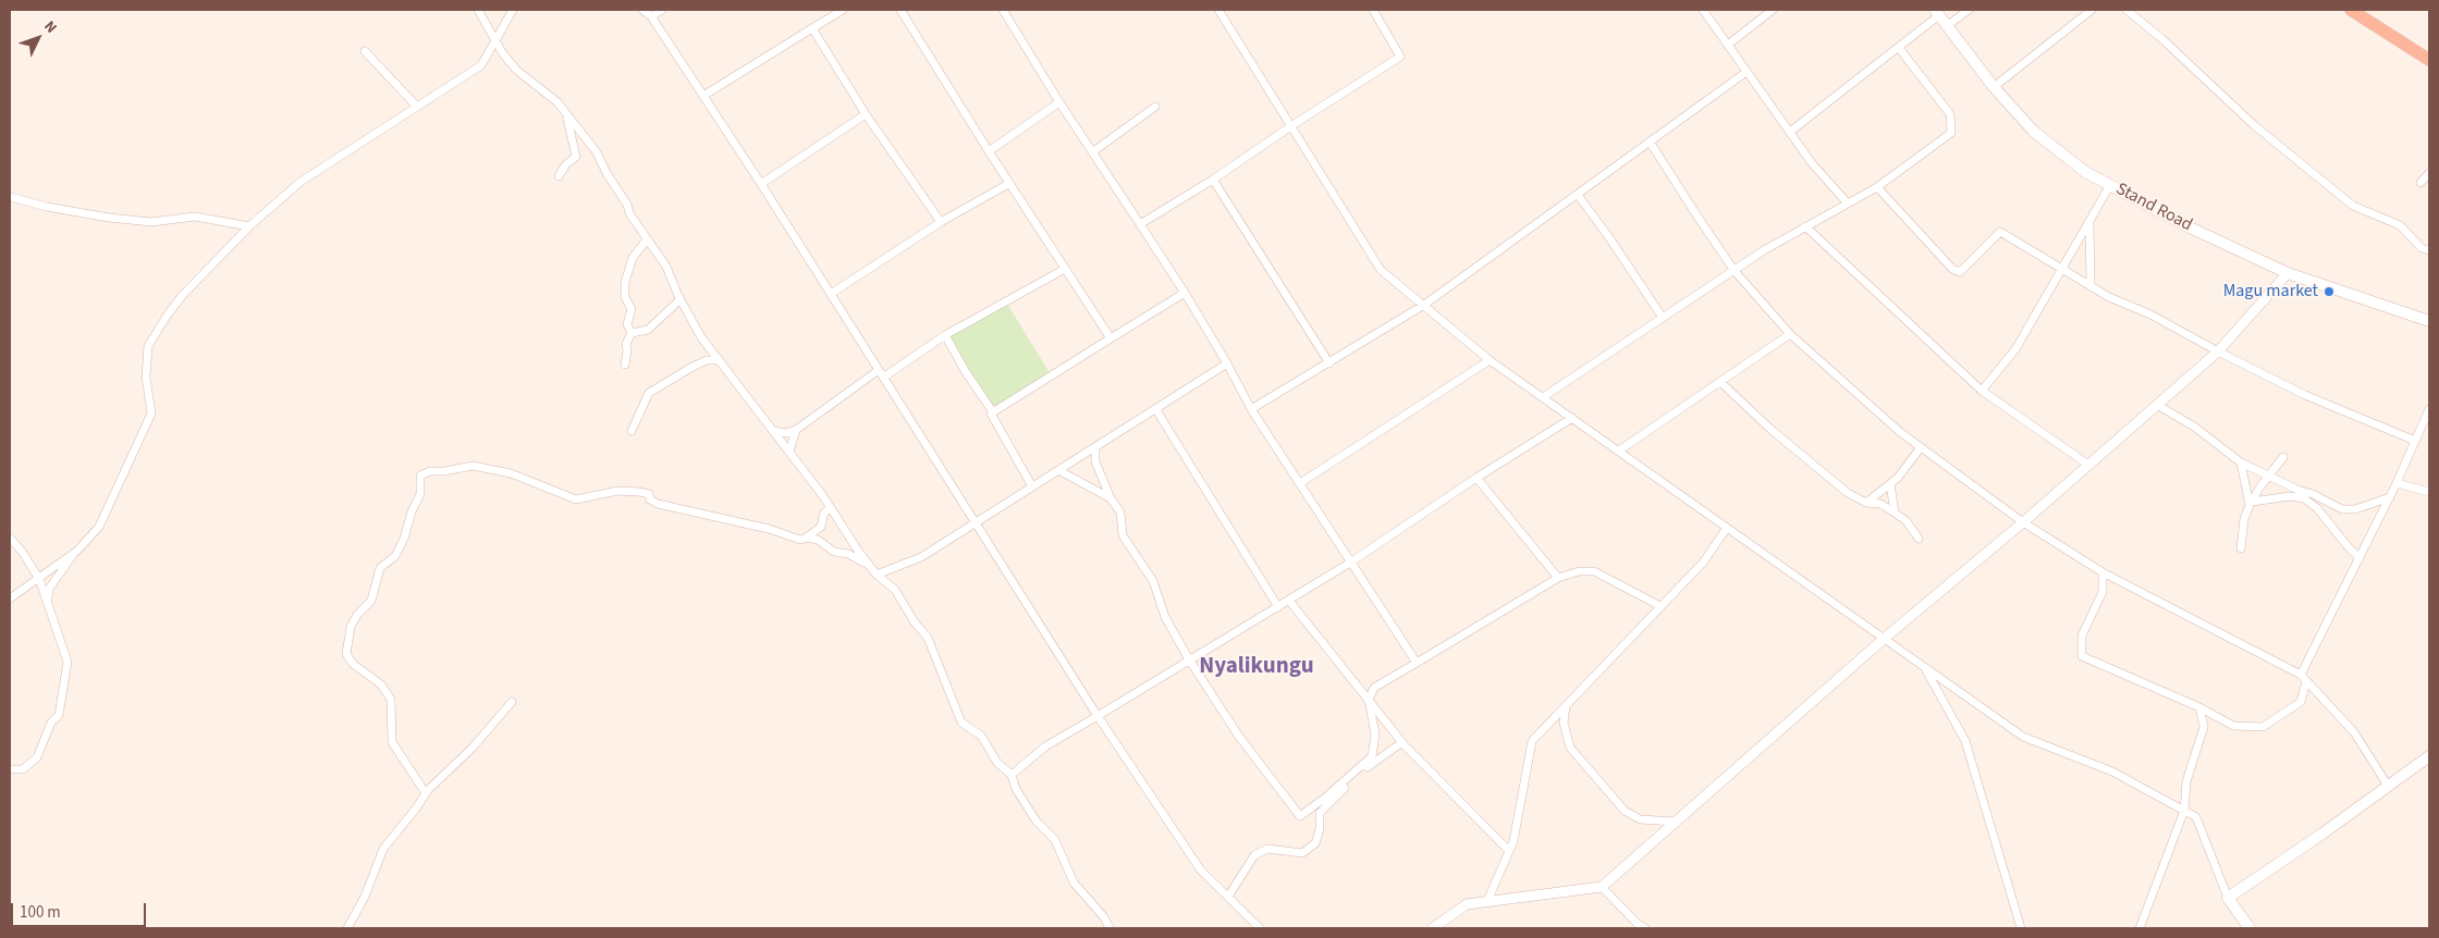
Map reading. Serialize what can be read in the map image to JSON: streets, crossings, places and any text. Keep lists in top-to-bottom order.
{
  "streets": {
    "main road": ["Stand Road"]
  },
  "districts": ["Nyalikungu"],
  "places": ["Magu market"],
  "scale_bar": "100 m",
  "north": "top right"
}
